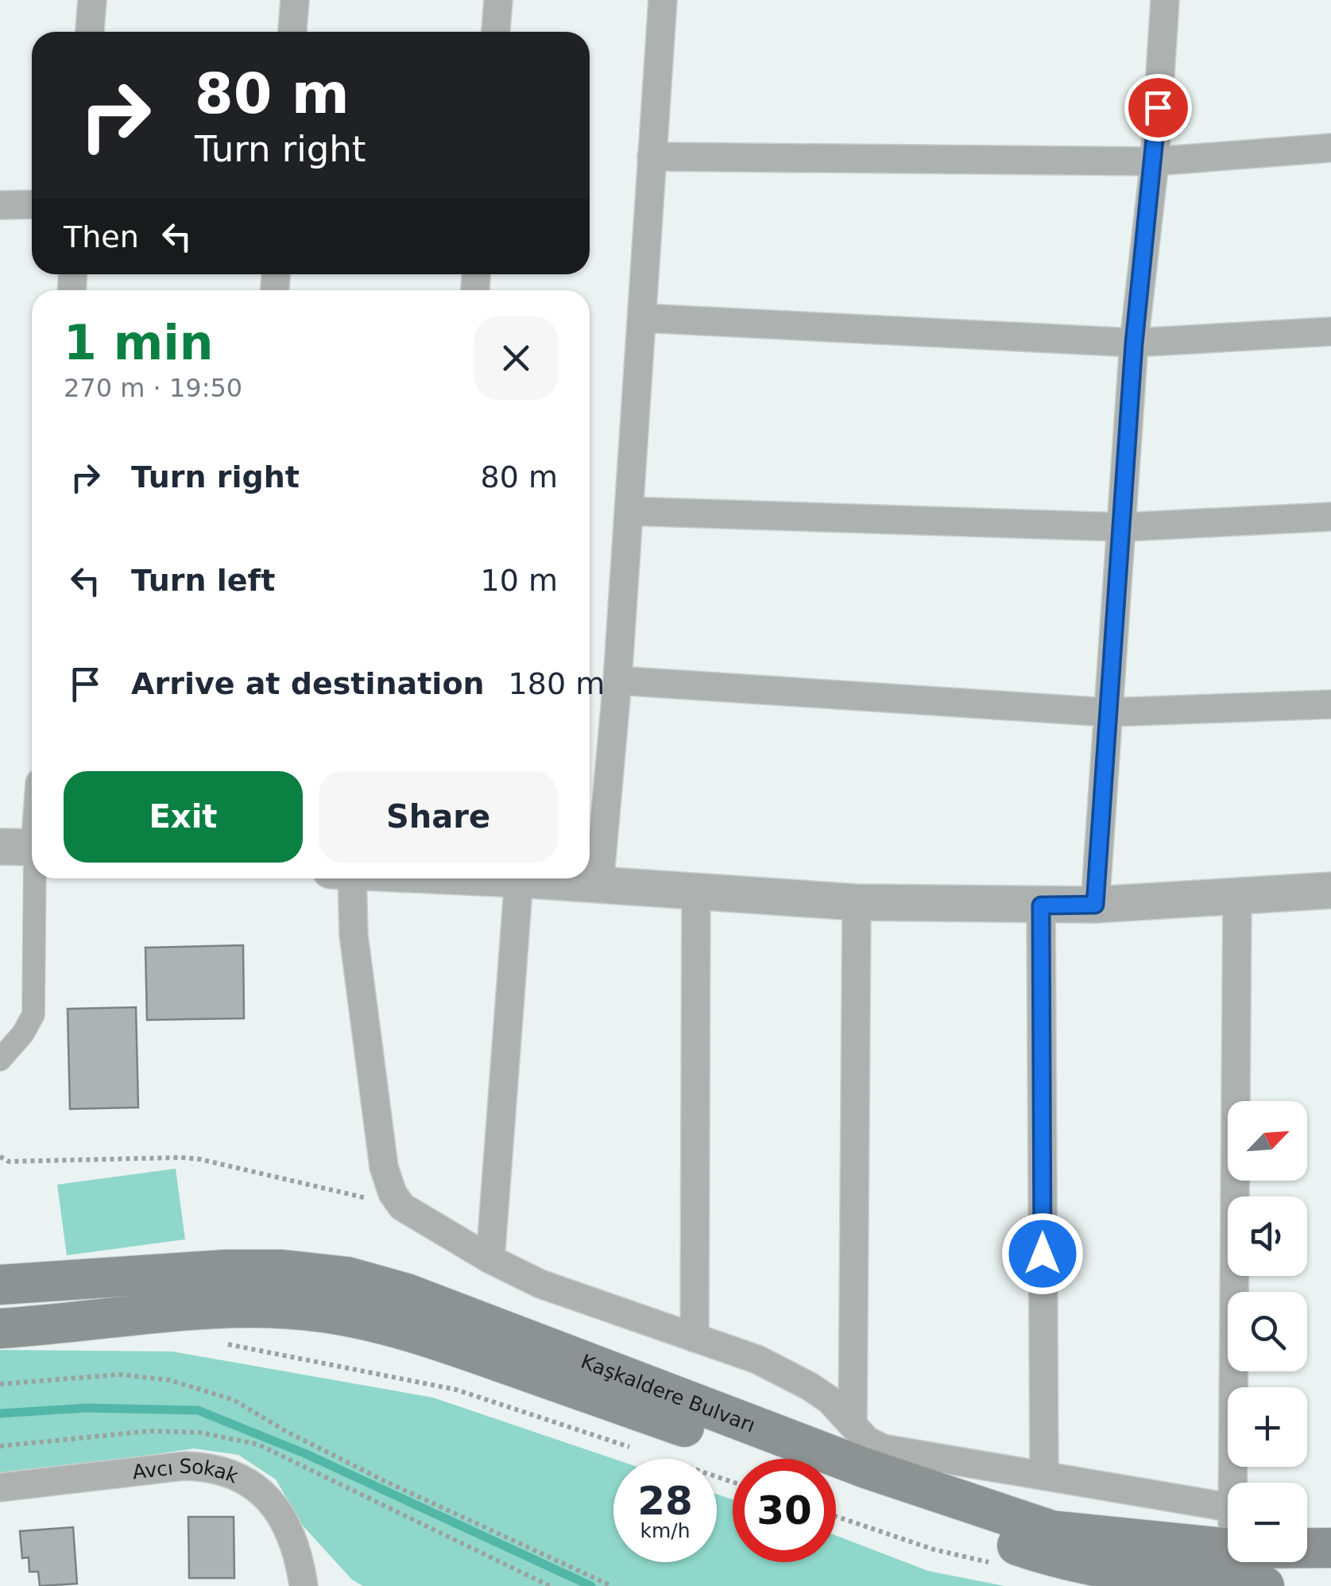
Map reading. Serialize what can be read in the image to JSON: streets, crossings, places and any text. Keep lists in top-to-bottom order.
{
  "streets": {
    "main road": ["Kaşkaldere Bulvarı"],
    "street": ["Avcı Sokak"]
  },
  "north": "top right",
  "page": {
    "turn": ["80 m", "Turn right"],
    "then": "Then",
    "heading": ["1 min", "270 m · 19:50"],
    "list": [
      {
        "name": "Turn right",
        "value": "80 m"
      },
      {
        "name": "Turn left",
        "value": "10 m"
      },
      {
        "name": "Arrive at destination",
        "value": "180 m"
      }
    ],
    "buttons": ["Exit", "Share"],
    "map_buttons": ["+", "−"],
    "speed": "28 km/h",
    "limit": "30"
  }
}
